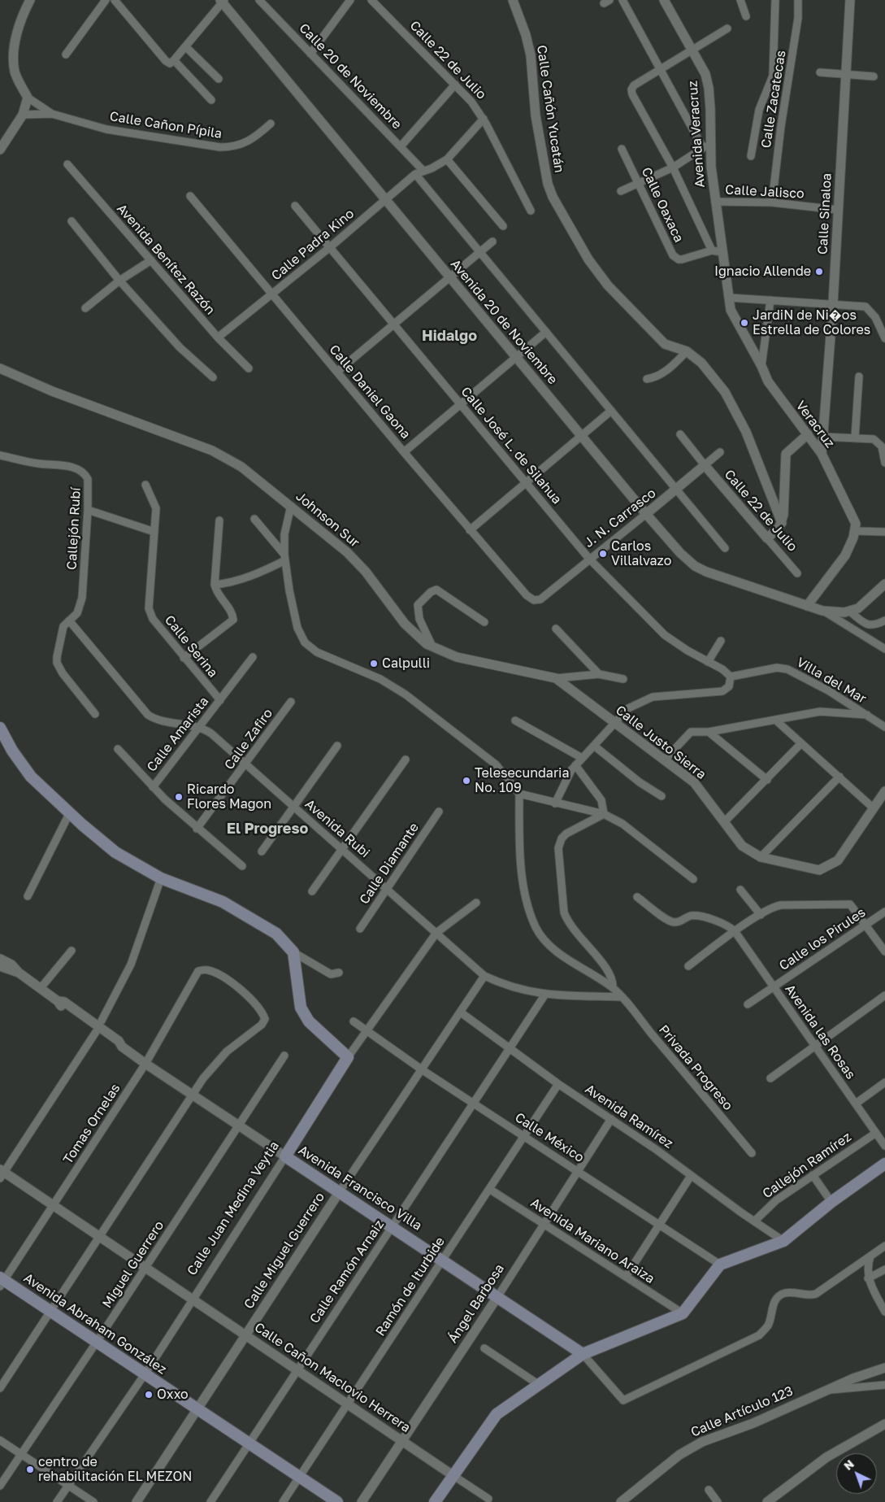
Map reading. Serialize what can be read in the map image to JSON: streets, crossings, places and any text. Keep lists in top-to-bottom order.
{
  "streets": {
    "main road": ["Avenida Francisco Villa", "Calle Juan Medina Veytia", "Avenida Abraham González"],
    "street": [
      "Calle 22 de Julio",
      "Calle 20 de Noviembre",
      "Calle Zacatecas",
      "Calle Cañón Yucatán",
      "Calle Cañon Pípila",
      "Avenida Veracruz",
      "Calle Jalisco",
      "Calle Oaxaca",
      "Calle Sinaloa",
      "Calle Padra Kino",
      "Avenida Benítez Razón",
      "Avenida 20 de Noviembre",
      "Calle Daniel Gaona",
      "Veracruz",
      "Calle José L. de Silahua",
      "J. N. Carrasco",
      "Johnson Sur",
      "Callejón Rubí",
      "Calle Serina",
      "Villa del Mar",
      "Calle Amarista",
      "Calle Zafiro",
      "Calle Justo Sierra",
      "Avenida Rubi",
      "Calle Diamante",
      "Calle los Pirules",
      "Avenida las Rosas",
      "Privada Progreso",
      "Avenida Ramírez",
      "Tomas Ornelas",
      "Calle México",
      "Callejón Ramírez",
      "Avenida Mariano Araiza",
      "Calle Miguel Guerrero",
      "Miguel Guerrero",
      "Calle Ramón Arnaiz",
      "Ramón de Iturbide",
      "Ángel Barbosa",
      "Calle Cañon Maclovio Herrera",
      "Calle Artículo 123"
    ]
  },
  "crossings": [
    ["Calle 22 de Julio", "J. N. Carrasco"],
    ["Calle 20 de Noviembre", "Calle Padra Kino"],
    ["Calle 20 de Noviembre", "Avenida 20 de Noviembre"],
    ["Calle Zacatecas", "Calle Jalisco"],
    ["Avenida Veracruz", "Calle Jalisco"],
    ["Avenida Veracruz", "Veracruz"],
    ["Calle Jalisco", "Calle Sinaloa"],
    ["Calle Sinaloa", "Veracruz"],
    ["Calle Padra Kino", "Avenida Benítez Razón"],
    ["Calle Padra Kino", "Avenida 20 de Noviembre"],
    ["Calle Padra Kino", "Calle Daniel Gaona"],
    ["Calle Padra Kino", "Calle José L. de Silahua"],
    ["Avenida 20 de Noviembre", "J. N. Carrasco"],
    ["Calle Daniel Gaona", "J. N. Carrasco"],
    ["Calle José L. de Silahua", "J. N. Carrasco"],
    ["Calle José L. de Silahua", "Villa del Mar"],
    ["Johnson Sur", "Calle Justo Sierra"],
    ["Callejón Rubí", "Avenida Rubi"],
    ["Calle Serina", "Calle Amarista"],
    ["Calle Amarista", "Avenida Rubi"],
    ["Calle Zafiro", "Avenida Rubi"],
    ["Avenida Rubi", "Calle Diamante"],
    ["Avenida Rubi", "Privada Progreso"],
    ["Avenida Rubi", "Calle Juan Medina Veytia"],
    ["Avenida Rubi", "Calle Miguel Guerrero"],
    ["Avenida Rubi", "Calle Ramón Arnaiz"],
    ["Calle los Pirules", "Avenida las Rosas"],
    ["Avenida las Rosas", "Callejón Ramírez"],
    ["Avenida Ramírez", "Callejón Ramírez"],
    ["Avenida Ramírez", "Calle Miguel Guerrero"],
    ["Avenida Ramírez", "Calle Ramón Arnaiz"],
    ["Avenida Ramírez", "Ramón de Iturbide"],
    ["Avenida Ramírez", "Ángel Barbosa"],
    ["Tomas Ornelas", "Avenida Francisco Villa"],
    ["Tomas Ornelas", "Avenida Abraham González"],
    ["Tomas Ornelas", "Calle Cañon Maclovio Herrera"],
    ["Calle México", "Calle Juan Medina Veytia"],
    ["Calle México", "Calle Miguel Guerrero"],
    ["Calle México", "Calle Ramón Arnaiz"],
    ["Calle México", "Ramón de Iturbide"],
    ["Calle México", "Ángel Barbosa"],
    ["Avenida Francisco Villa", "Calle Juan Medina Veytia"],
    ["Avenida Francisco Villa", "Calle Miguel Guerrero"],
    ["Avenida Francisco Villa", "Miguel Guerrero"],
    ["Avenida Francisco Villa", "Calle Ramón Arnaiz"],
    ["Avenida Francisco Villa", "Ramón de Iturbide"],
    ["Avenida Francisco Villa", "Ángel Barbosa"],
    ["Calle Juan Medina Veytia", "Avenida Abraham González"],
    ["Calle Juan Medina Veytia", "Calle Cañon Maclovio Herrera"],
    ["Avenida Mariano Araiza", "Ramón de Iturbide"],
    ["Avenida Mariano Araiza", "Ángel Barbosa"],
    ["Calle Miguel Guerrero", "Avenida Abraham González"],
    ["Calle Miguel Guerrero", "Calle Cañon Maclovio Herrera"],
    ["Miguel Guerrero", "Avenida Abraham González"],
    ["Miguel Guerrero", "Calle Cañon Maclovio Herrera"],
    ["Calle Ramón Arnaiz", "Avenida Abraham González"],
    ["Calle Ramón Arnaiz", "Calle Cañon Maclovio Herrera"],
    ["Ramón de Iturbide", "Avenida Abraham González"],
    ["Ramón de Iturbide", "Calle Cañon Maclovio Herrera"],
    ["Ángel Barbosa", "Calle Cañon Maclovio Herrera"]
  ],
  "districts": ["Hidalgo", "El Progreso"],
  "places": [
    "Ignacio Allende",
    "JardiN de Ni�os Estrella de Colores",
    "Carlos Villalvazo",
    "Calpulli",
    "Telesecundaria No. 109",
    "Ricardo Flores Magon",
    "Oxxo",
    "centro de rehabilitación EL MEZON"
  ],
  "north": "top left"
}
